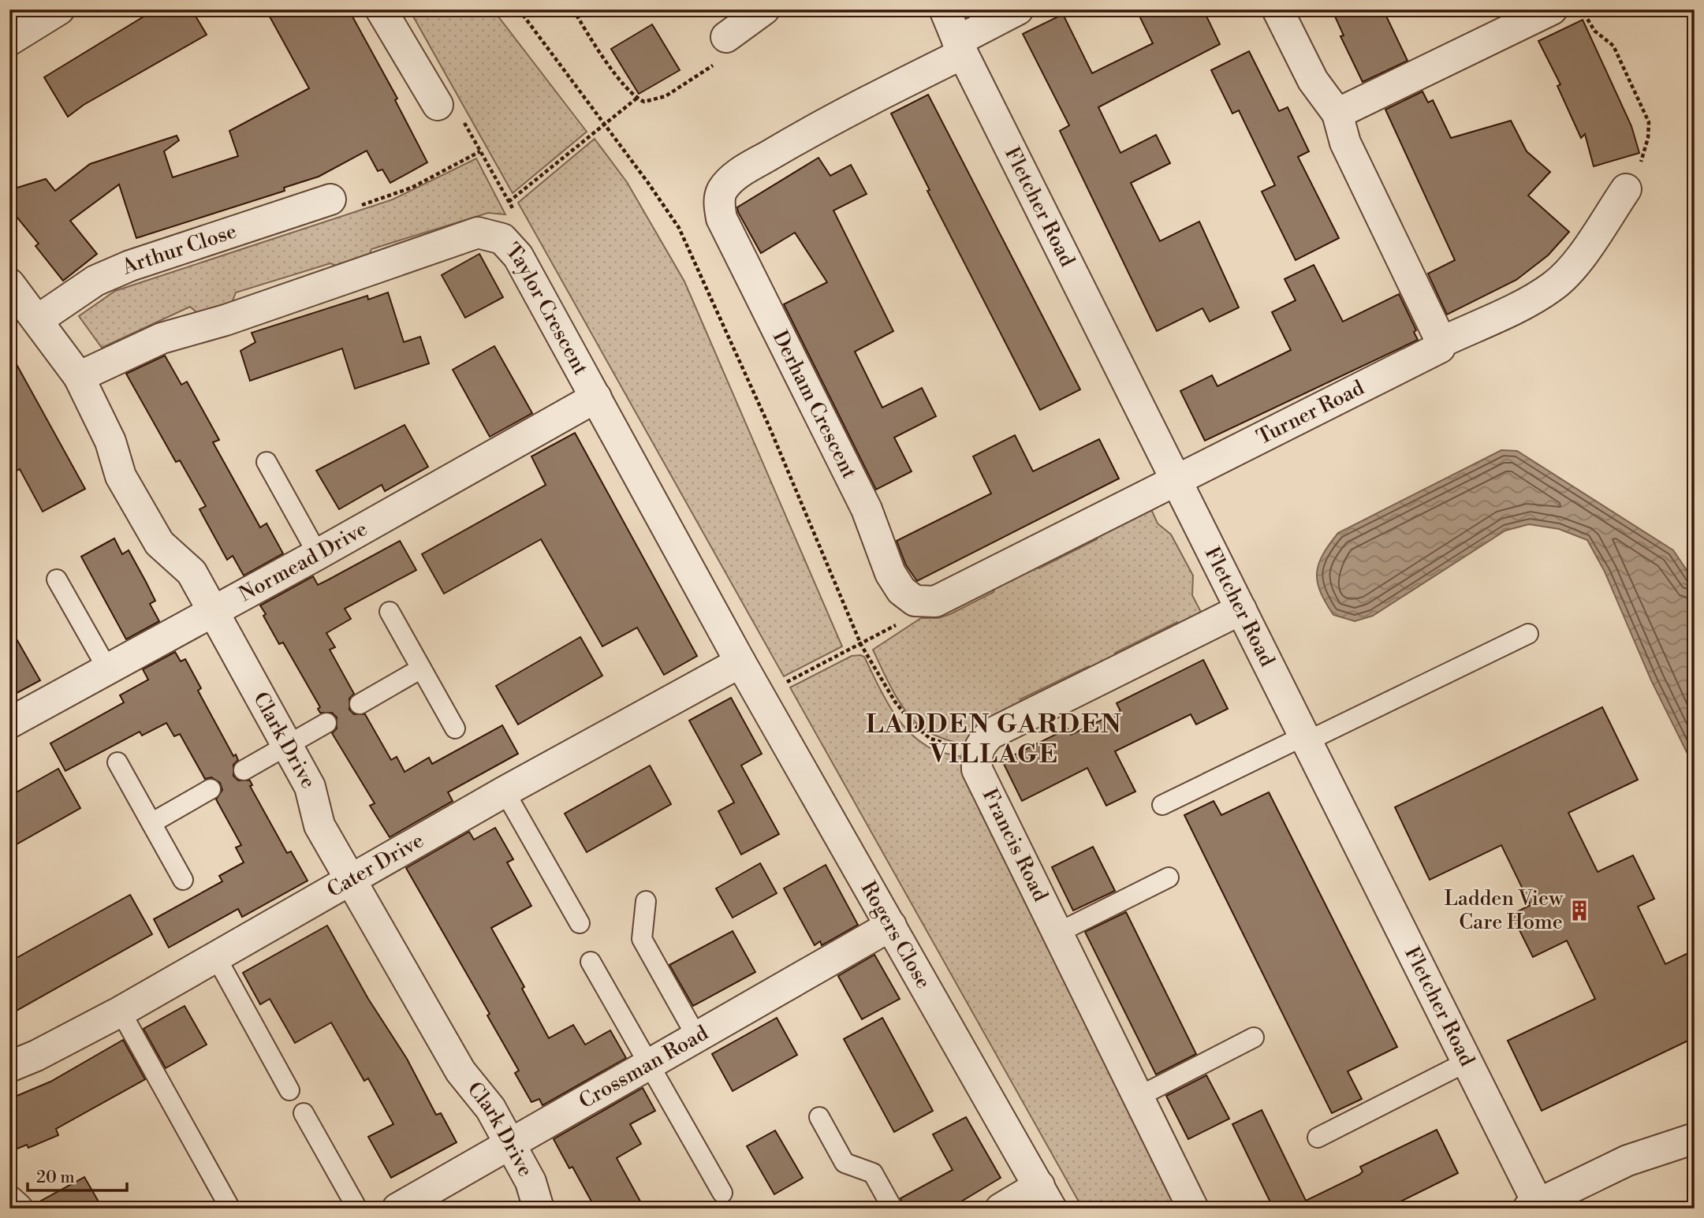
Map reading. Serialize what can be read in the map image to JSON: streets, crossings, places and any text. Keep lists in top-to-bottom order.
{
  "streets": {
    "street": [
      "Fletcher Road",
      "Arthur Close",
      "Taylor Crescent",
      "Derham Crescent",
      "Turner Road",
      "Normead Drive",
      "Clark Drive",
      "Francis Road",
      "Cater Drive",
      "Rogers Close",
      "Crossman Road"
    ]
  },
  "crossings": [
    ["Fletcher Road", "Derham Crescent"],
    ["Fletcher Road", "Turner Road"],
    ["Arthur Close", "Clark Drive"],
    ["Taylor Crescent", "Normead Drive"],
    ["Taylor Crescent", "Clark Drive"],
    ["Taylor Crescent", "Cater Drive"],
    ["Taylor Crescent", "Rogers Close"],
    ["Normead Drive", "Clark Drive"],
    ["Clark Drive", "Cater Drive"],
    ["Clark Drive", "Crossman Road"],
    ["Cater Drive", "Rogers Close"],
    ["Rogers Close", "Crossman Road"]
  ],
  "districts": ["LADDEN GARDEN VILLAGE"],
  "places": {
    "building": ["Ladden View Care Home"]
  },
  "scale_bar": "20 m"
}
